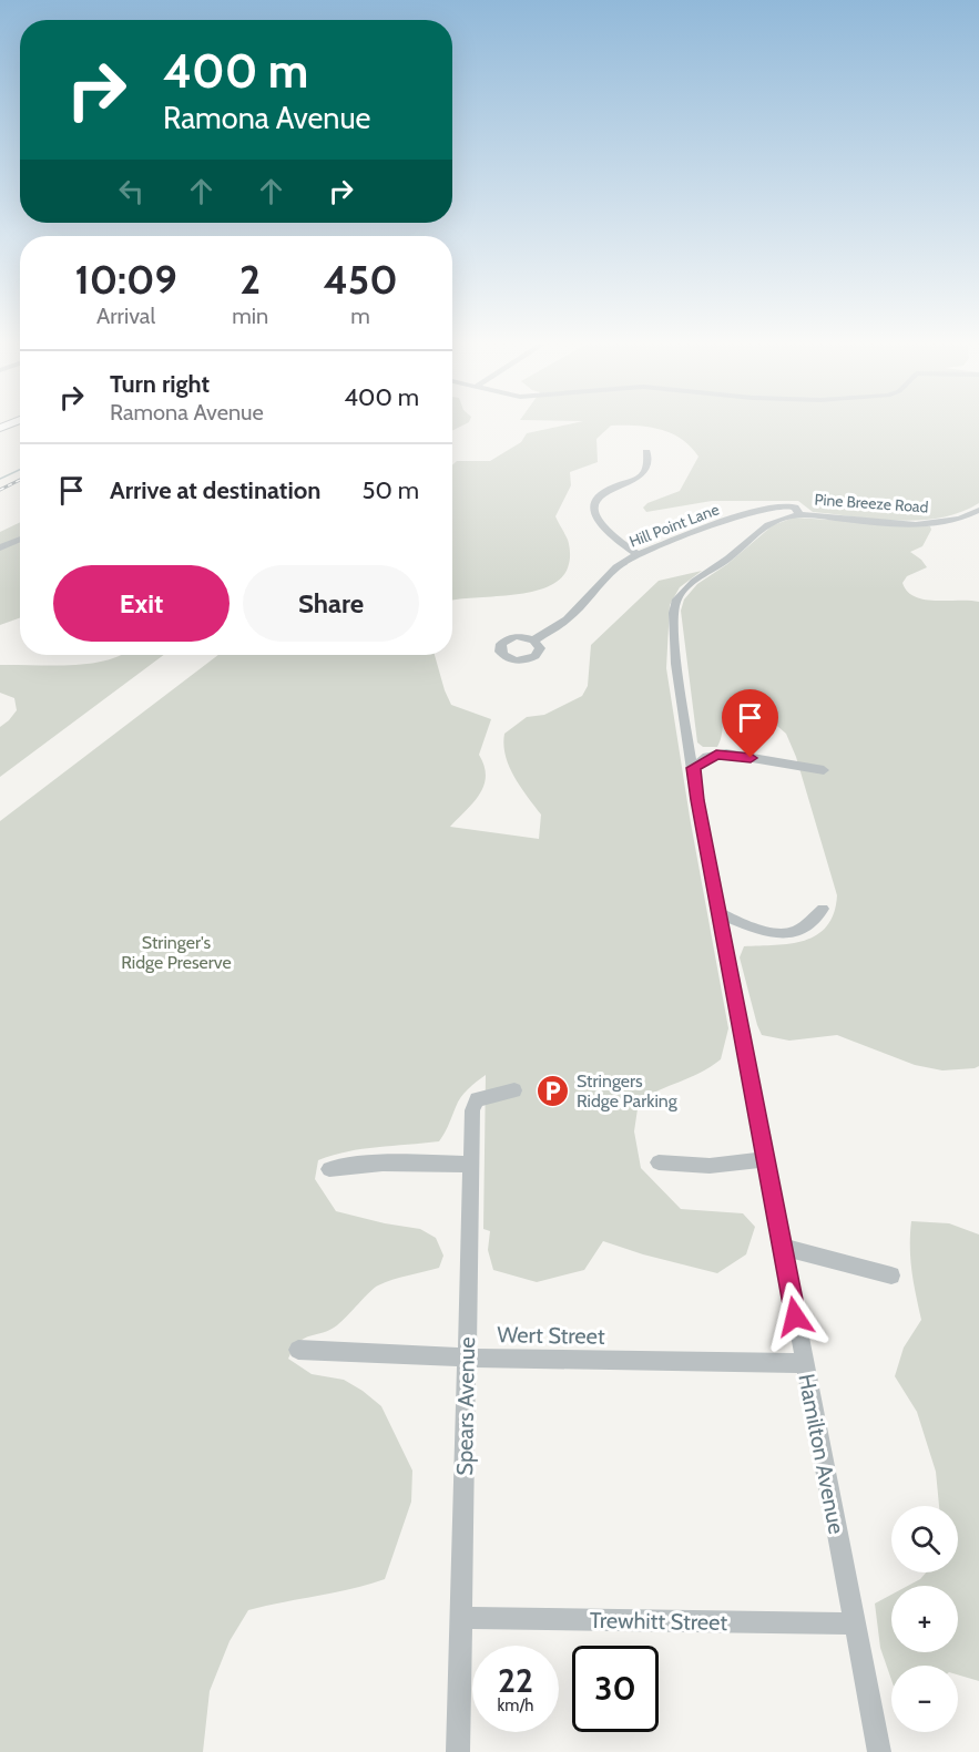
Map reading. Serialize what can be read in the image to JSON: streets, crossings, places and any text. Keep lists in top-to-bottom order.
{
  "streets": {
    "street": [
      "Pine Breeze Road",
      "Hill Point Lane",
      "Wert Street",
      "Spears Avenue",
      "Hamilton Avenue",
      "Trewhitt Street"
    ]
  },
  "crossings": [
    ["Pine Breeze Road", "Hill Point Lane"],
    ["Pine Breeze Road", "Hamilton Avenue"],
    ["Hill Point Lane", "Hamilton Avenue"],
    ["Wert Street", "Spears Avenue"],
    ["Wert Street", "Hamilton Avenue"],
    ["Spears Avenue", "Trewhitt Street"],
    ["Hamilton Avenue", "Trewhitt Street"]
  ],
  "parks": ["Stringer's Ridge Preserve"],
  "places": {
    "parking": ["Stringers Ridge Parking"]
  },
  "page": {
    "turn": ["400 m", "Ramona Avenue"],
    "eta": [
      "10:09",
      "Arrival",
      "2",
      "min",
      "450",
      "m"
    ],
    "list": [
      {
        "name": "Turn right",
        "note": "Ramona Avenue",
        "value": "400 m"
      },
      {
        "name": "Arrive at destination",
        "value": "50 m"
      }
    ],
    "buttons": ["Exit", "Share"],
    "map_buttons": ["+", "−"],
    "speed": "22 km/h",
    "limit": "30"
  }
}
